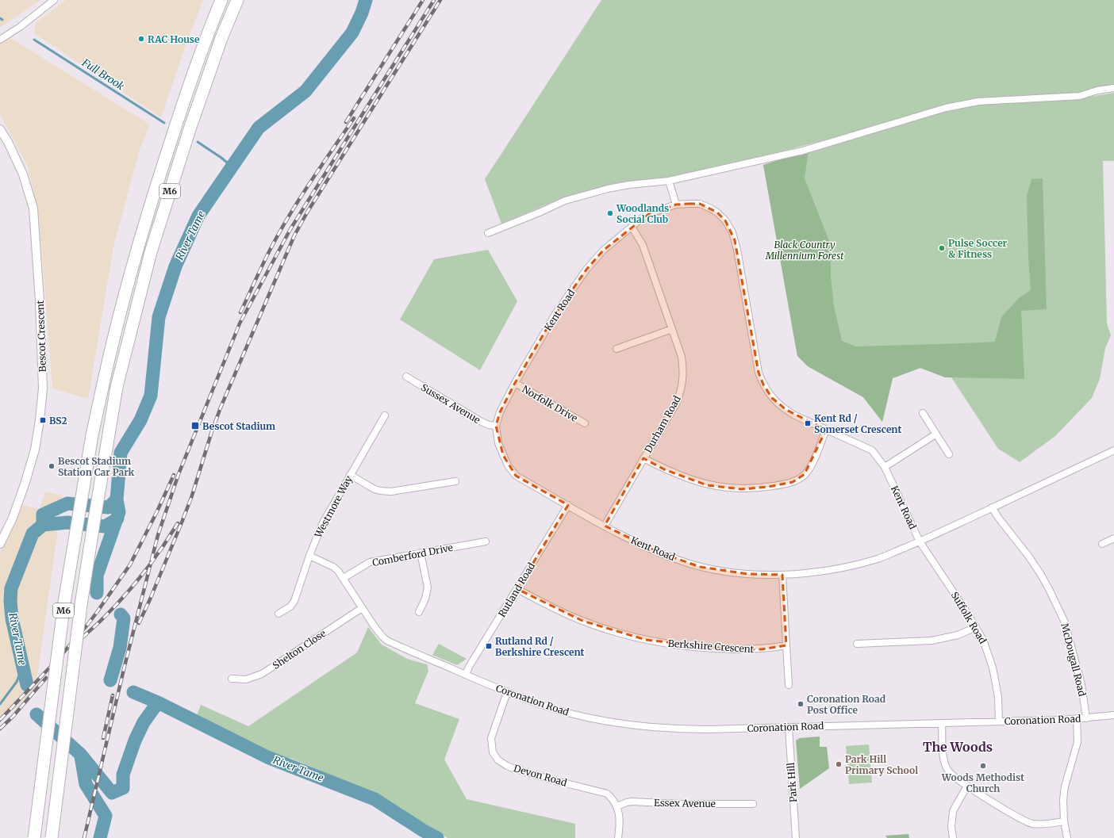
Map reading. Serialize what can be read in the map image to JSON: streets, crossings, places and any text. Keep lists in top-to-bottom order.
{
  "streets": {
    "highway": ["M6"],
    "street": [
      "Kent Road",
      "Bescot Crescent",
      "Sussex Avenue",
      "Norfolk Drive",
      "Durham Road",
      "Westmore Way",
      "Comberford Drive",
      "Rutland Road",
      "Suffolk Road",
      "Berkshire Crescent",
      "Shelton Close",
      "McDougall Road",
      "Coronation Road",
      "Devon Road",
      "Park Hill",
      "Essex Avenue"
    ]
  },
  "crossings": [
    ["Kent Road", "Sussex Avenue"],
    ["Kent Road", "Norfolk Drive"],
    ["Kent Road", "Durham Road"],
    ["Kent Road", "Rutland Road"],
    ["Kent Road", "Suffolk Road"],
    ["Kent Road", "McDougall Road"],
    ["Westmore Way", "Coronation Road"],
    ["Comberford Drive", "Coronation Road"],
    ["Rutland Road", "Berkshire Crescent"],
    ["Rutland Road", "Coronation Road"],
    ["Suffolk Road", "Coronation Road"],
    ["Shelton Close", "Coronation Road"],
    ["McDougall Road", "Coronation Road"],
    ["Coronation Road", "Devon Road"],
    ["Coronation Road", "Park Hill"],
    ["Devon Road", "Essex Avenue"]
  ],
  "districts": ["The Woods"],
  "water": ["Full Brook", "River Tame"],
  "parks": ["Black Country Millennium Forest"],
  "places": {
    "other": [
      "RAC House",
      "Woodlands Social Club",
      "Pulse Soccer & Fitness",
      "Bescot Stadium Station Car Park",
      "Coronation Road Post Office",
      "Park Hill Primary School",
      "Woods Methodist Church"
    ],
    "transit": [
      "BS2",
      "Kent Rd / Somerset Crescent",
      "Bescot Stadium",
      "Rutland Rd / Berkshire Crescent"
    ]
  }
}
